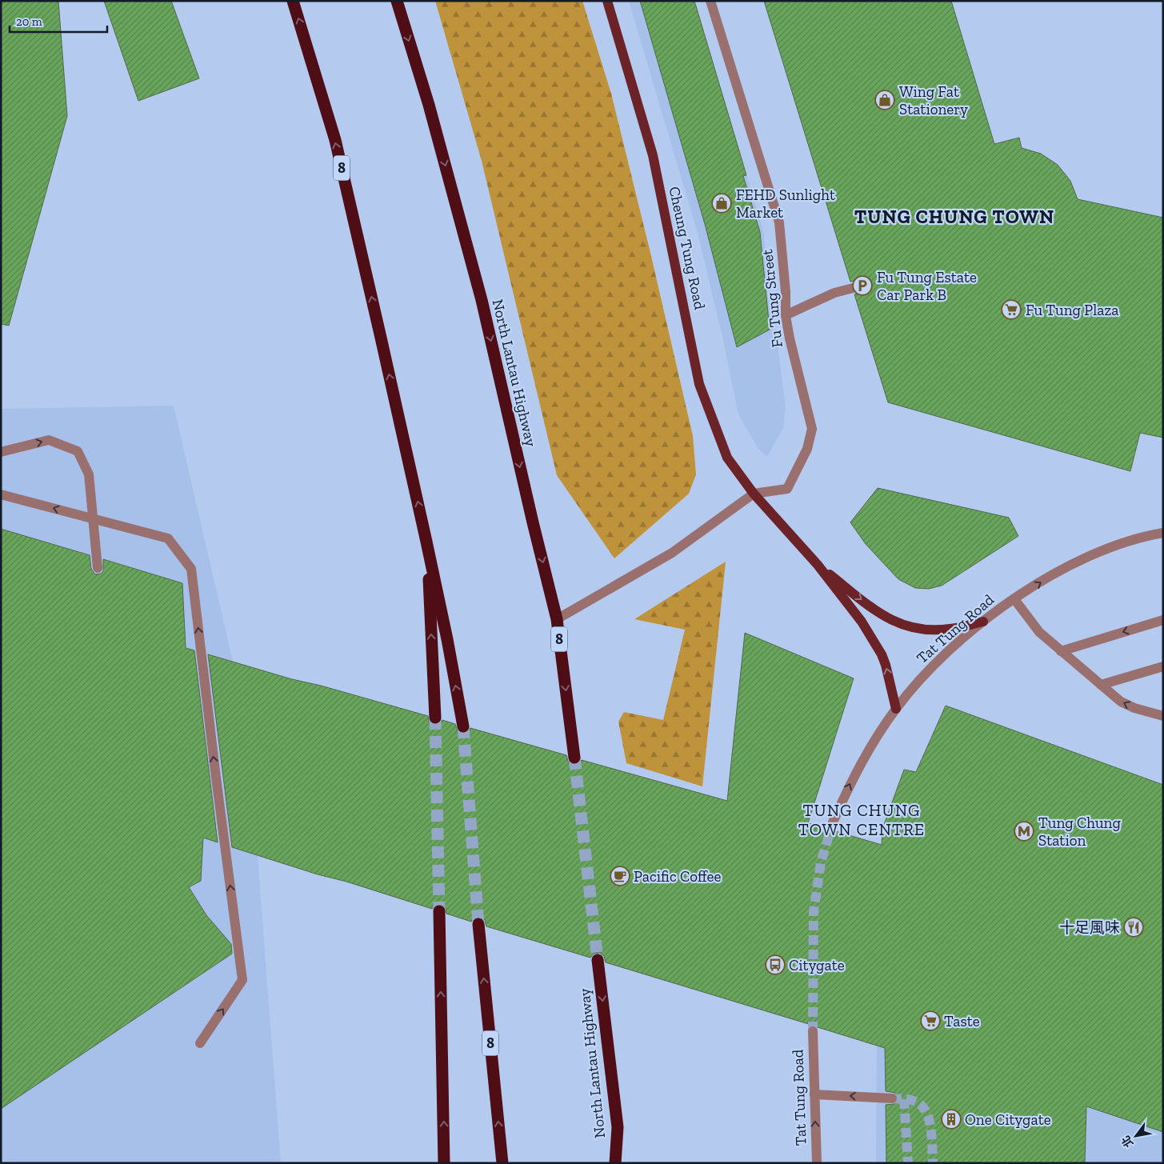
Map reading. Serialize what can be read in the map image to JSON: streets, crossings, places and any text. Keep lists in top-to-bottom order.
{
  "streets": {
    "highway": ["8", "North Lantau Highway"],
    "main road": ["Cheung Tung Road"],
    "street": ["Fu Tung Street", "Tat Tung Road"]
  },
  "crossings": [
    ["Cheung Tung Road", "Fu Tung Street"]
  ],
  "one_way": ["Tat Tung Road"],
  "districts": ["TUNG CHUNG TOWN", "TUNG CHUNG TOWN CENTRE"],
  "places": {
    "shop": ["Wing Fat Stationery", "FEHD Sunlight Market"],
    "parking": ["Fu Tung Estate Car Park B"],
    "supermarket": ["Fu Tung Plaza", "Taste"],
    "metro station": ["Tung Chung Station"],
    "cafe": ["Pacific Coffee"],
    "restaurant": ["十足風味"],
    "bus stop": ["Citygate"],
    "building": ["One Citygate"]
  },
  "scale_bar": "20 m",
  "north": "bottom left"
}
